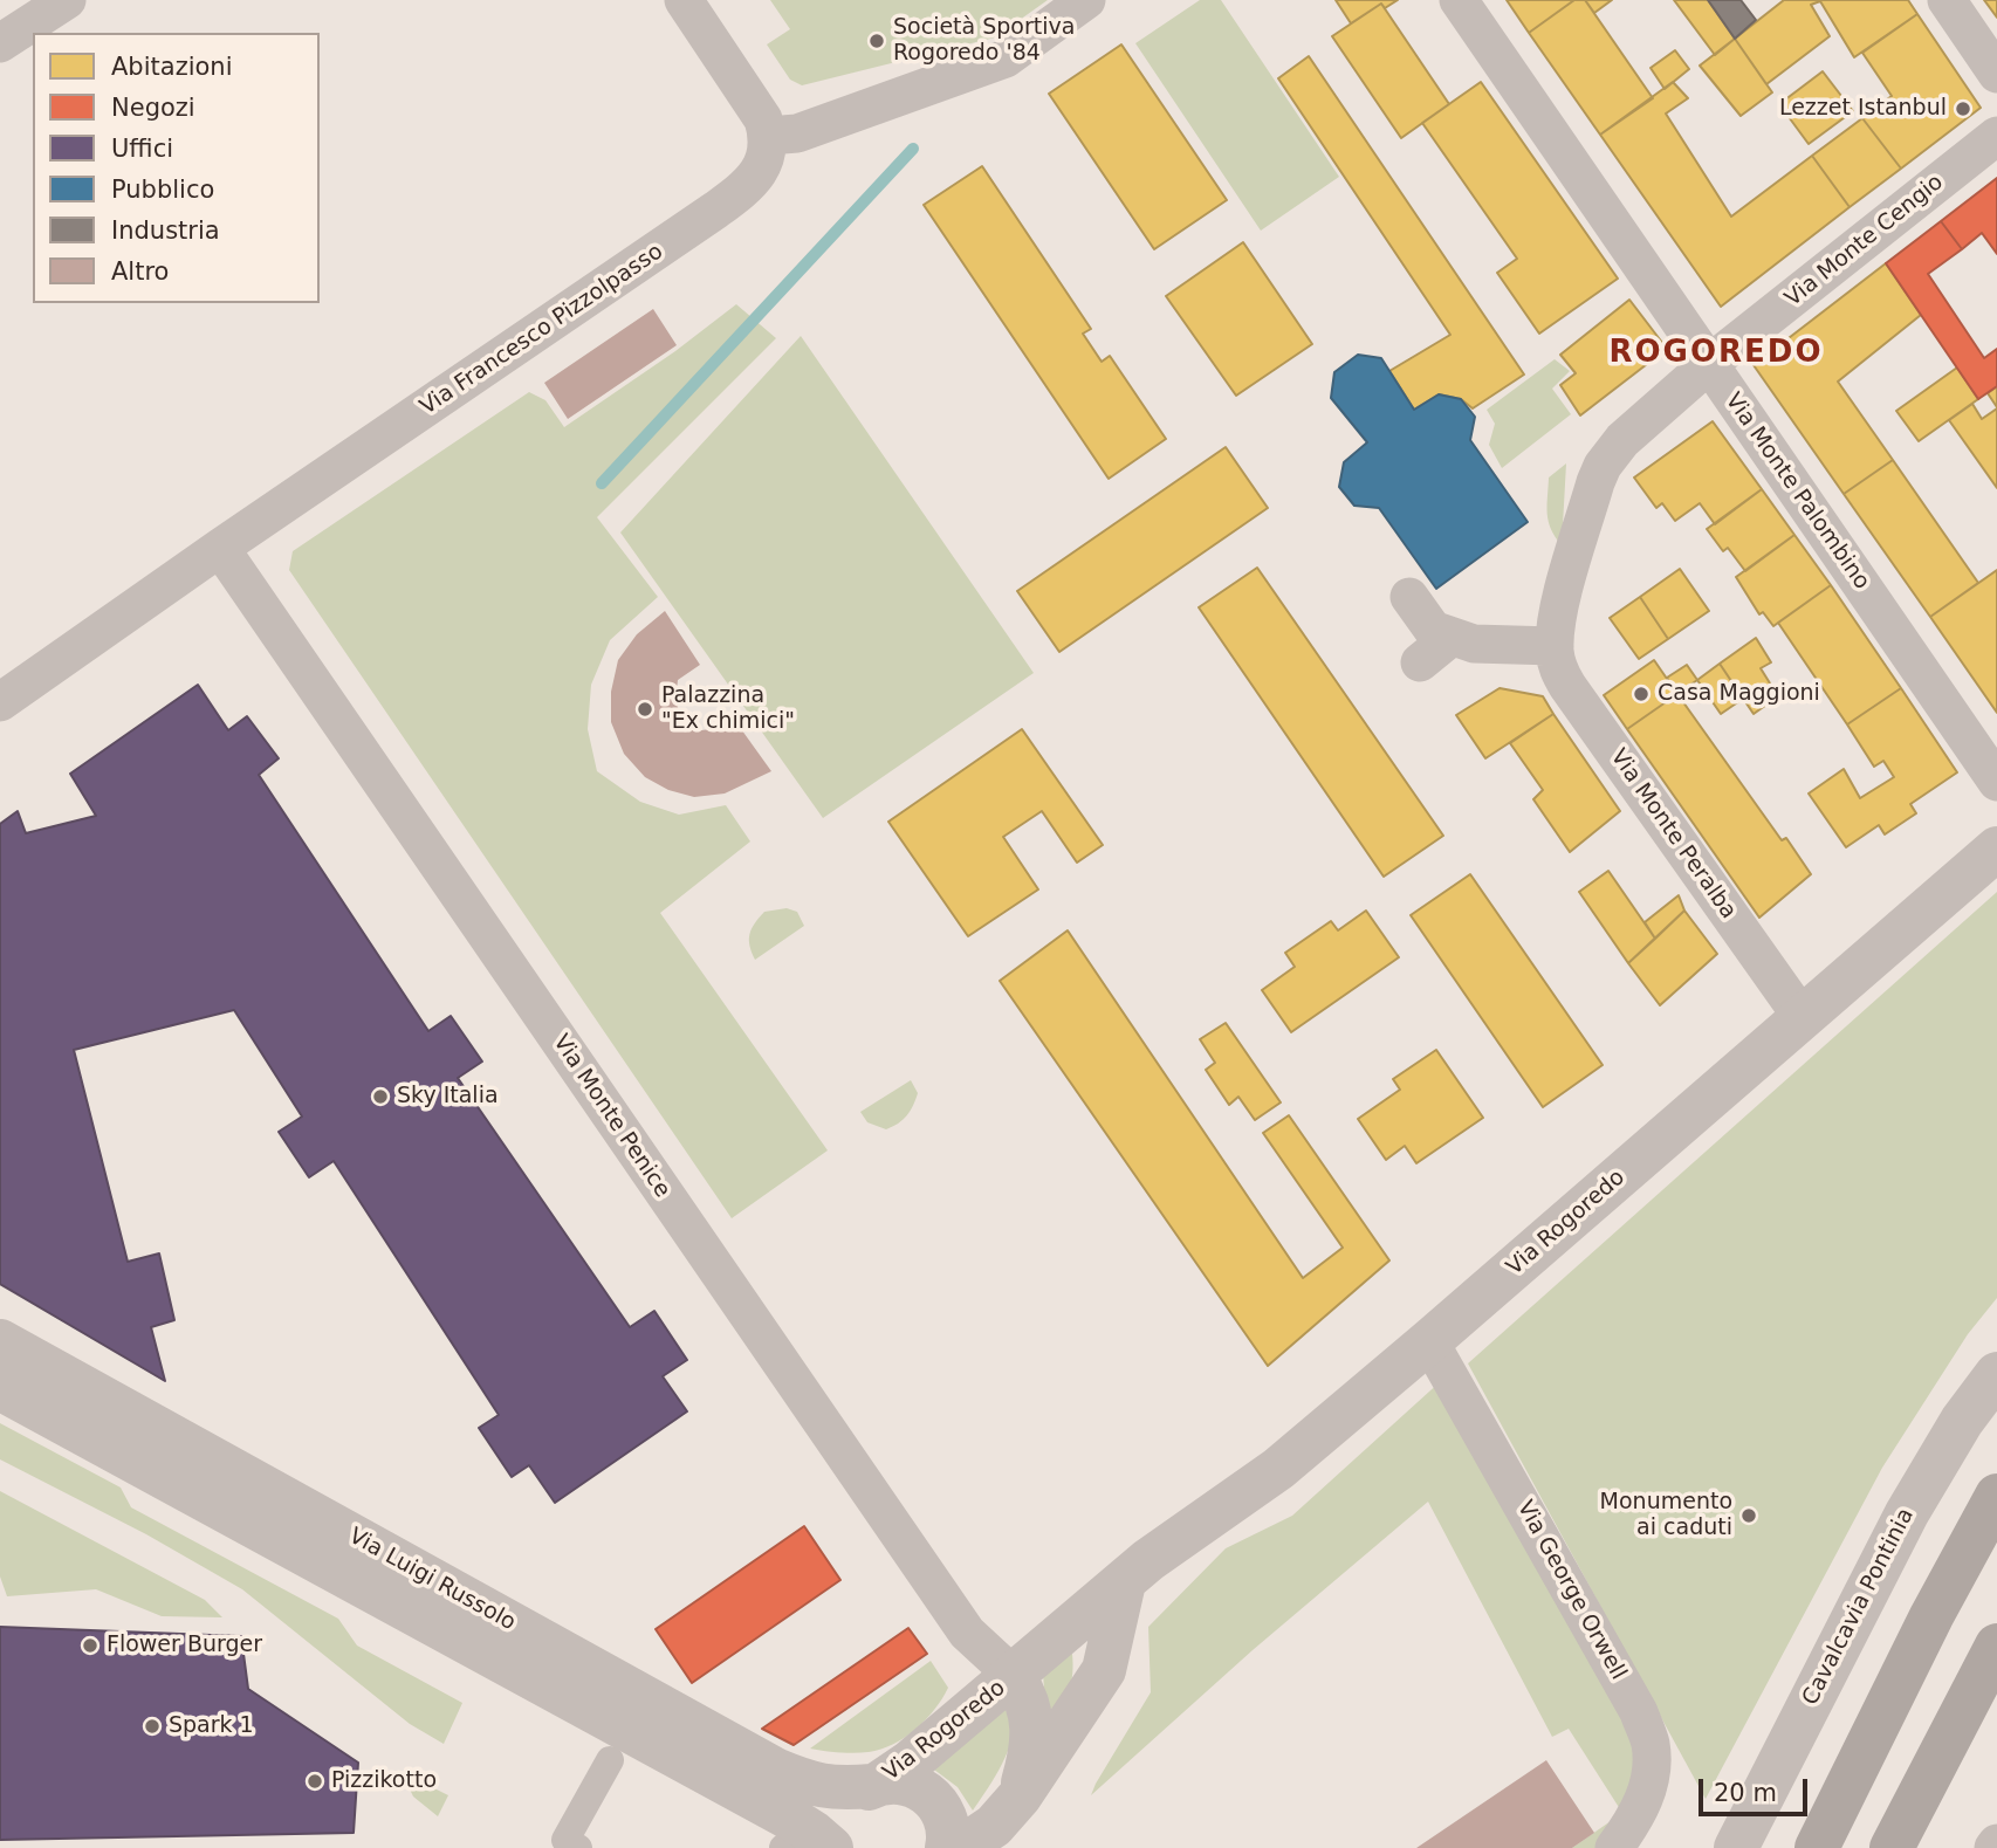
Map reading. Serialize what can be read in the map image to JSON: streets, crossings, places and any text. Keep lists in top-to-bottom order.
{
  "streets": {
    "street": [
      "Via Monte Cengio",
      "Via Francesco Pizzolpasso",
      "Via Monte Palombino",
      "Via Monte Peralba",
      "Via Monte Penice",
      "Via Rogoredo",
      "Via Luigi Russolo",
      "Via George Orwell",
      "Cavalcavia Pontinia"
    ]
  },
  "crossings": [
    ["Via Monte Cengio", "Via Monte Palombino"],
    ["Via Monte Cengio", "Via Monte Peralba"],
    ["Via Francesco Pizzolpasso", "Via Monte Penice"],
    ["Via Monte Peralba", "Via Rogoredo"],
    ["Via Monte Penice", "Via Rogoredo"],
    ["Via Rogoredo", "Via Luigi Russolo"],
    ["Via Rogoredo", "Via George Orwell"]
  ],
  "districts": ["ROGOREDO"],
  "places": [
    "Società Sportiva Rogoredo '84",
    "Lezzet Istanbul",
    "Casa Maggioni",
    "Palazzina \"Ex chimici\"",
    "Sky Italia",
    "Monumento ai caduti",
    "Flower Burger",
    "Spark 1",
    "Pizzikotto"
  ],
  "legend": [
    "Abitazioni",
    "Negozi",
    "Uffici",
    "Pubblico",
    "Industria",
    "Altro"
  ],
  "scale_bar": "20 m"
}
